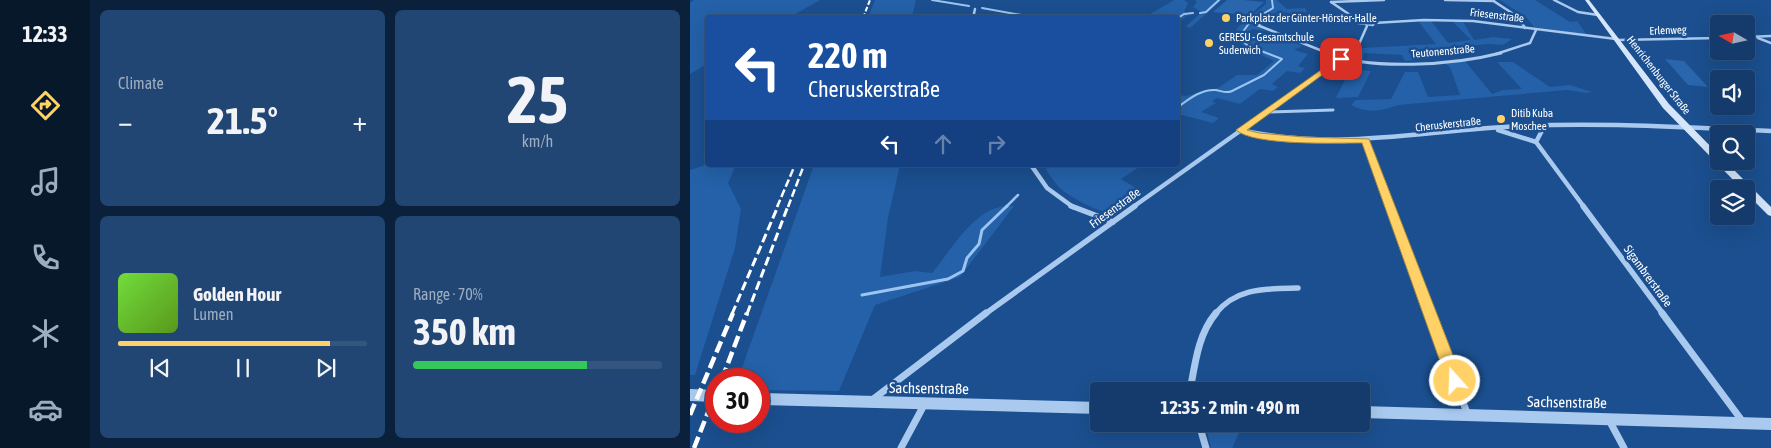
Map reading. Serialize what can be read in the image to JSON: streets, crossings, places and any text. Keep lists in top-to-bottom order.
{
  "streets": {
    "main road": ["Henrichenburger Straße"],
    "street": [
      "Friesenstraße",
      "Erlenweg",
      "Teutonenstraße",
      "Cheruskerstraße",
      "Sigambrerstraße",
      "Sachsenstraße"
    ]
  },
  "crossings": [
    ["Friesenstraße", "Erlenweg"],
    ["Friesenstraße", "Teutonenstraße"],
    ["Friesenstraße", "Henrichenburger Straße"],
    ["Friesenstraße", "Cheruskerstraße"],
    ["Friesenstraße", "Sachsenstraße"],
    ["Erlenweg", "Henrichenburger Straße"],
    ["Henrichenburger Straße", "Cheruskerstraße"],
    ["Sigambrerstraße", "Sachsenstraße"]
  ],
  "places": ["Parkplatz der Günter-Hörster-Halle", "GERESU - Gesamtschule Suderwich", "Ditib Kuba Moschee"],
  "north": "left",
  "page": {
    "tabs": "12:33",
    "tile": [
      "Climate",
      ["25", "km/h"],
      ["Range · 70%", "350 km"]
    ],
    "turn": ["220 m", "Cheruskerstraße"],
    "heat": ["−", "21.5°", "+"],
    "song": ["Golden Hour", "Lumen"],
    "limit": "30",
    "trip": "12:35 · 2 min · 490 m"
  }
}
